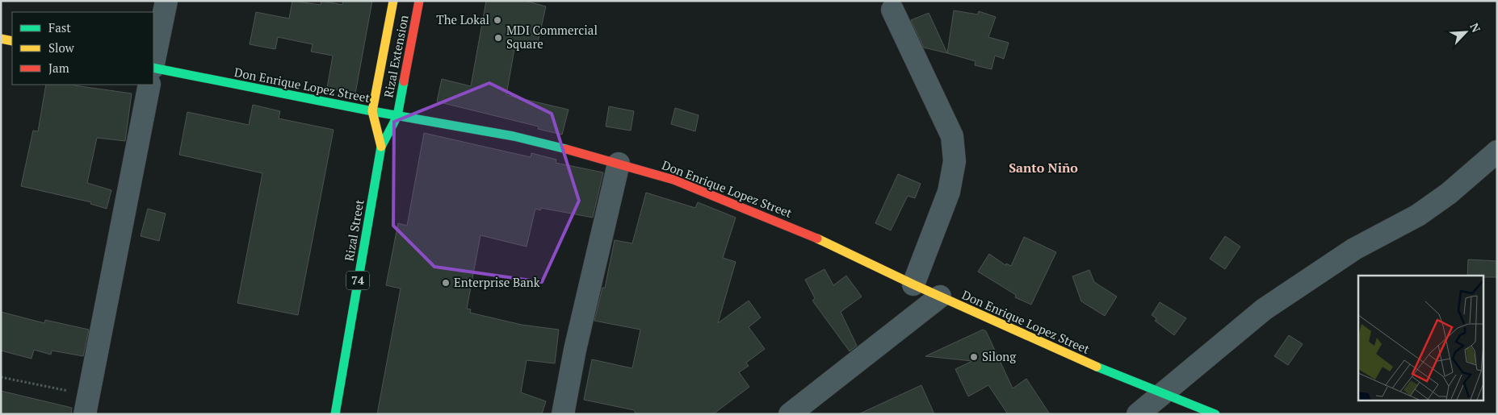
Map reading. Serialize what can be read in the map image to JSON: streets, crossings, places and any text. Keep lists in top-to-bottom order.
{
  "streets": {
    "street": [
      "Rizal Extension",
      "Don Enrique Lopez Street",
      "Rizal Street",
      "74"
    ]
  },
  "crossings": [
    ["Rizal Extension", "Don Enrique Lopez Street"],
    ["Rizal Extension", "Rizal Street"],
    ["Don Enrique Lopez Street", "Rizal Street"]
  ],
  "districts": ["Santo Niño"],
  "places": [
    "The Lokal",
    "MDI Commercial Square",
    "Enterprise Bank",
    "Silong"
  ],
  "legend": ["Fast", "Slow", "Jam"],
  "north": "top right"
}
